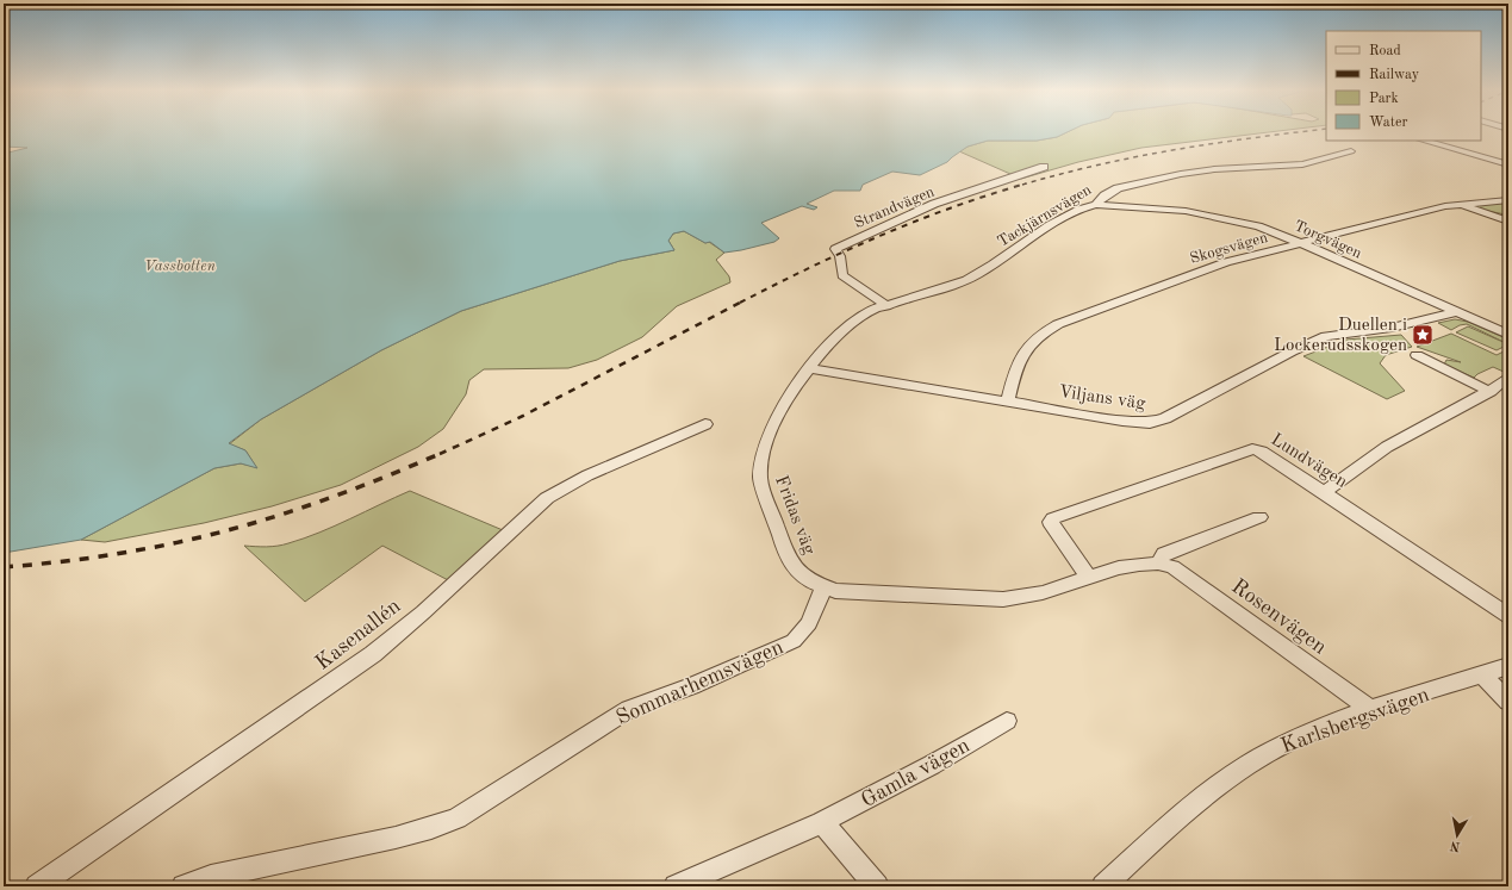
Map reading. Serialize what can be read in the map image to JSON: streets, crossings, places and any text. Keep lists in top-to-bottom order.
{
  "streets": {
    "street": [
      "Strandvägen",
      "Tackjärnsvägen",
      "Torgvägen",
      "Skogsvägen",
      "Viljans väg",
      "Lundvägen",
      "Fridas väg",
      "Rosenvägen",
      "Kasenallén",
      "Sommarhemsvägen",
      "Karlsbergsvägen",
      "Gamla vägen"
    ]
  },
  "crossings": [
    ["Strandvägen", "Tackjärnsvägen"],
    ["Tackjärnsvägen", "Torgvägen"],
    ["Tackjärnsvägen", "Viljans väg"],
    ["Tackjärnsvägen", "Fridas väg"],
    ["Torgvägen", "Skogsvägen"],
    ["Torgvägen", "Viljans väg"],
    ["Skogsvägen", "Viljans väg"],
    ["Viljans väg", "Fridas väg"],
    ["Fridas väg", "Sommarhemsvägen"],
    ["Rosenvägen", "Karlsbergsvägen"]
  ],
  "water": ["Vassbotten"],
  "places": {
    "place": ["Duellen i Lockerudsskogen"]
  },
  "legend": [
    "Road",
    "Railway",
    "Park",
    "Water"
  ],
  "north": "bottom"
}
